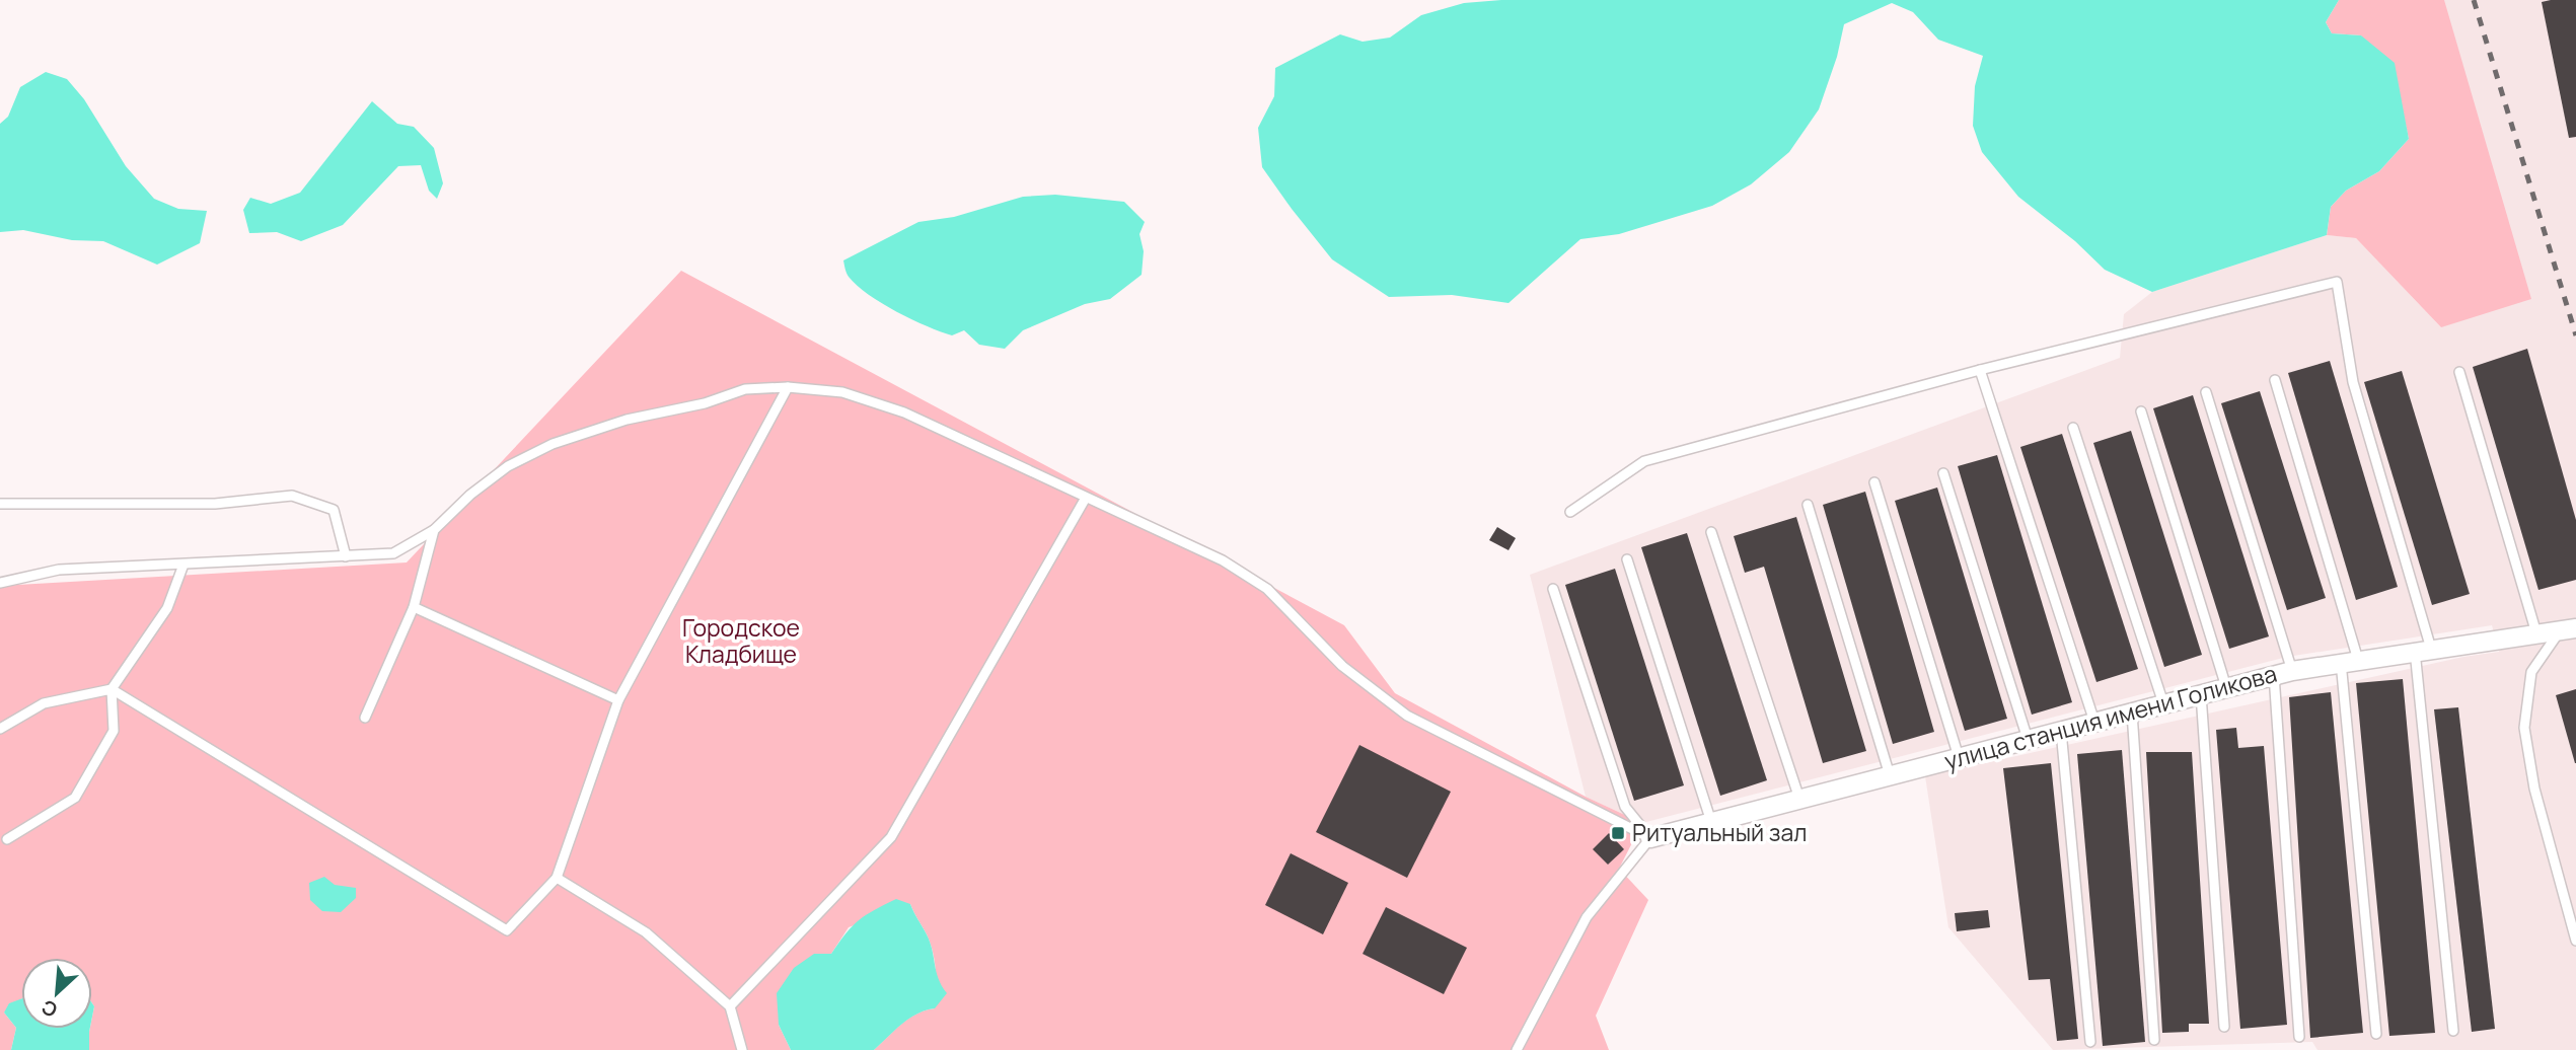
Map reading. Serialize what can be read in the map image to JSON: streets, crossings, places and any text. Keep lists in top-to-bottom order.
{
  "streets": {
    "street": ["улица станция имени Голикова"]
  },
  "parks": ["Городское Кладбище"],
  "places": {
    "transit": ["Ритуальный зал"]
  },
  "north": "bottom left"
}
